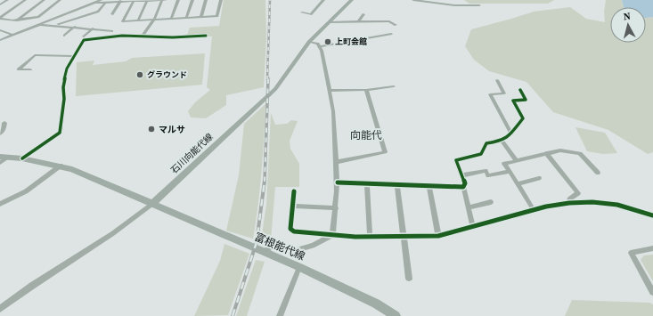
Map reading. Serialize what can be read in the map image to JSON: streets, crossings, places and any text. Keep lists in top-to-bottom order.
{
  "streets": {
    "main road": ["石川向能代線", "富根能代線"]
  },
  "crossings": [
    ["石川向能代線", "富根能代線"]
  ],
  "districts": ["向能代"],
  "places": ["上町会館", "グラウンド", "マルサ"],
  "north": "top"
}
